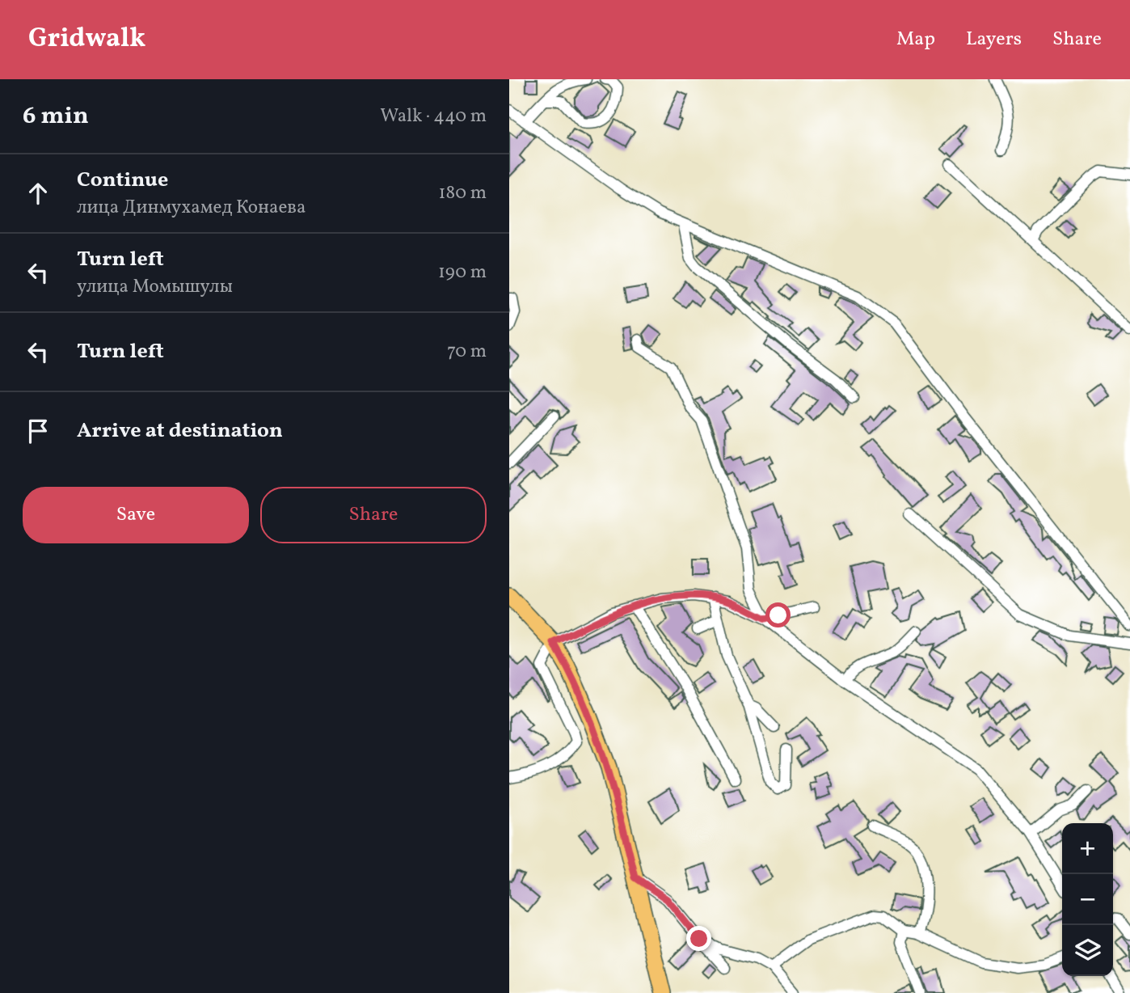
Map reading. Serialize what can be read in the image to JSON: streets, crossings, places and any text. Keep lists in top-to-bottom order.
{
  "page": {
    "header": "Gridwalk",
    "nav": ["Map", "Layers", "Share"],
    "heading": ["6 min", "Walk · 440 m"],
    "list": [
      ["Continue", "лица Динмухамед Конаева", "180 m"],
      ["Turn left", "улица Момышулы", "190 m"],
      ["Turn left", "70 m"],
      "Arrive at destination"
    ],
    "buttons": ["Save", "Share"],
    "map_buttons": ["+", "−"]
  }
}
